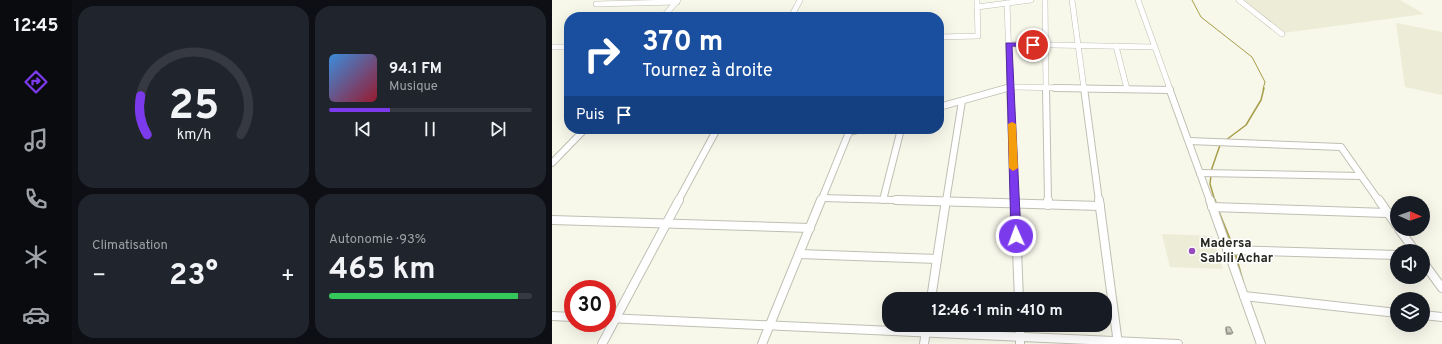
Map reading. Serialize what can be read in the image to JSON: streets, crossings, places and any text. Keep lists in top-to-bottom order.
{
  "places": ["Madersa Sabili Achar"],
  "north": "right",
  "page": {
    "tabs": "12:45",
    "turn": ["370 m", "Tournez à droite"],
    "song": ["94.1 FM", "Musique"],
    "then": "Puis",
    "tile": [
      "Climatisation",
      ["Autonomie · 93%", "465 km"]
    ],
    "heat": ["−", "23°", "+"],
    "limit": "30",
    "trip": "12:46 · 1 min · 410 m",
    "gauge": ["25", "km/h"]
  }
}
